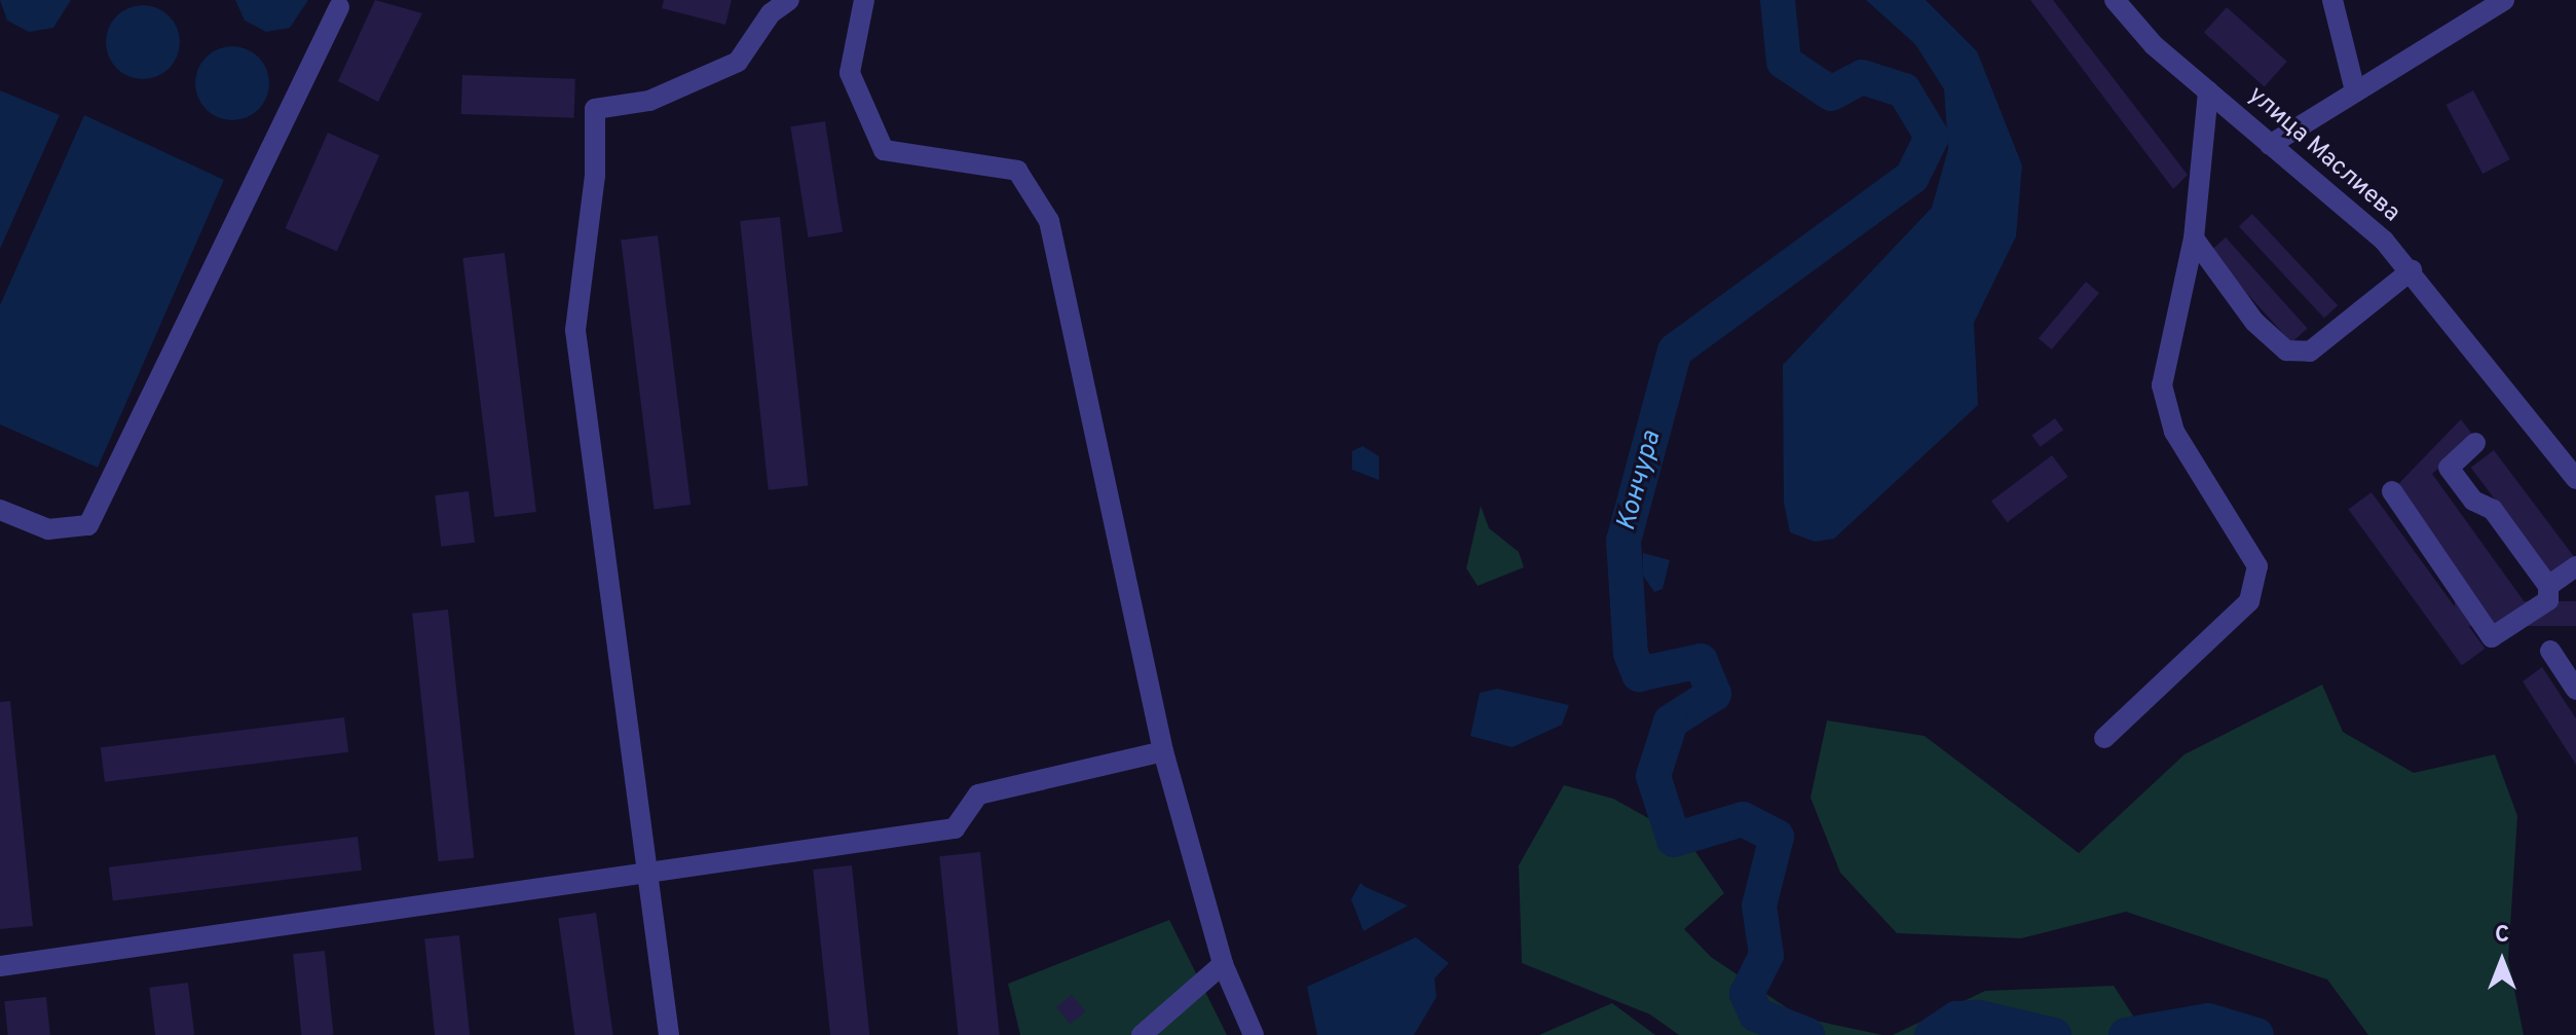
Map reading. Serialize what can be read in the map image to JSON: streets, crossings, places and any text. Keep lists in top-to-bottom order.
{
  "streets": {
    "street": ["улица Маслиева"]
  },
  "water": ["Кончура"],
  "north": "top"
}
